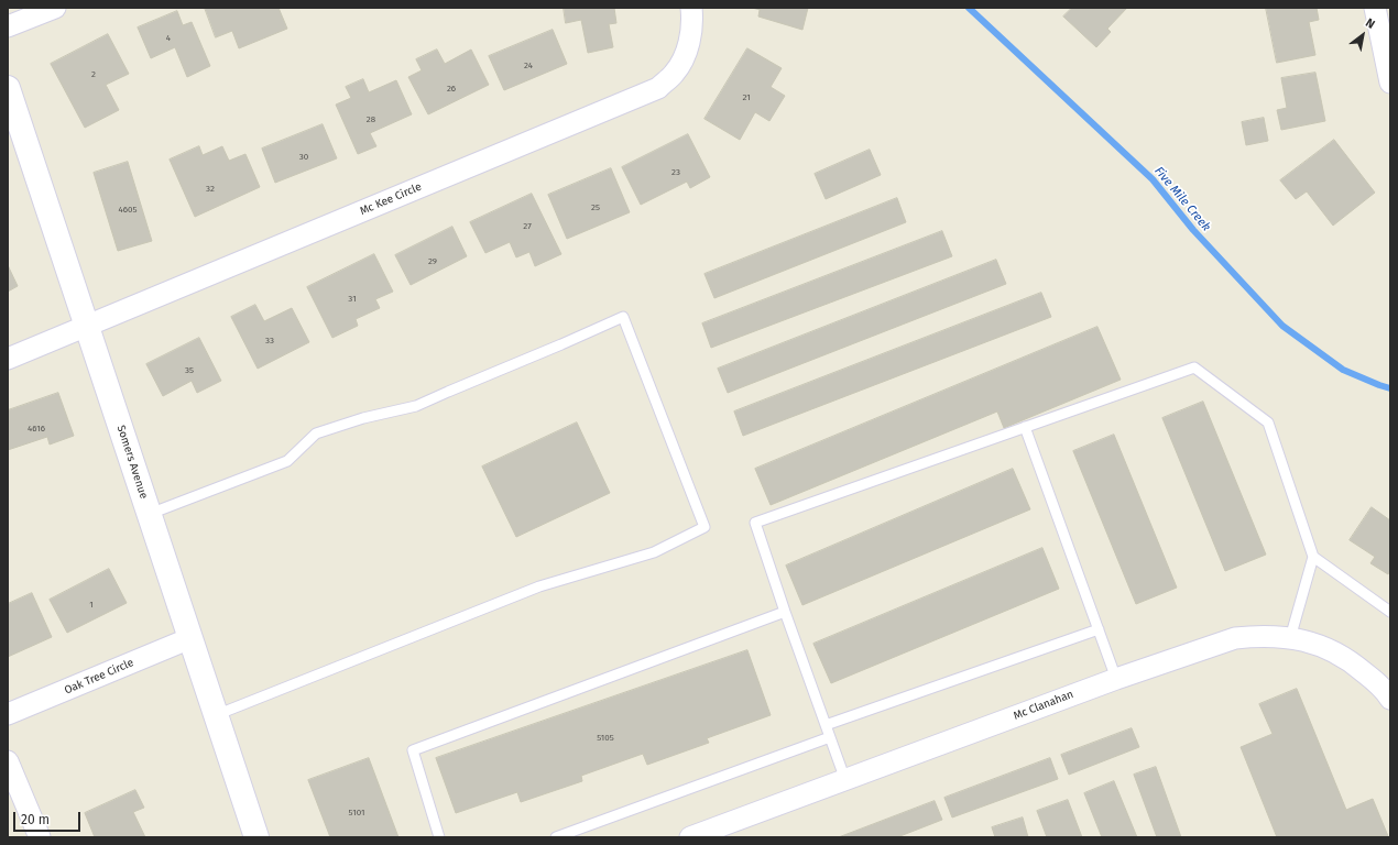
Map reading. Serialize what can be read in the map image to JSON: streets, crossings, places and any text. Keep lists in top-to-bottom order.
{
  "streets": {
    "street": [
      "Mc Kee Circle",
      "Somers Avenue",
      "Oak Tree Circle",
      "Mc Clanahan"
    ]
  },
  "crossings": [
    ["Mc Kee Circle", "Somers Avenue"],
    ["Somers Avenue", "Oak Tree Circle"]
  ],
  "water": ["Five Mile Creek"],
  "house_numbers": [
    "4",
    "24",
    "2",
    "26",
    "21",
    "28",
    "30",
    "23",
    "32",
    "25",
    "4605",
    "27",
    "29",
    "31",
    "33",
    "35",
    "4616",
    "1",
    "5105",
    "5101"
  ],
  "scale_bar": "20 m",
  "north": "top right"
}
